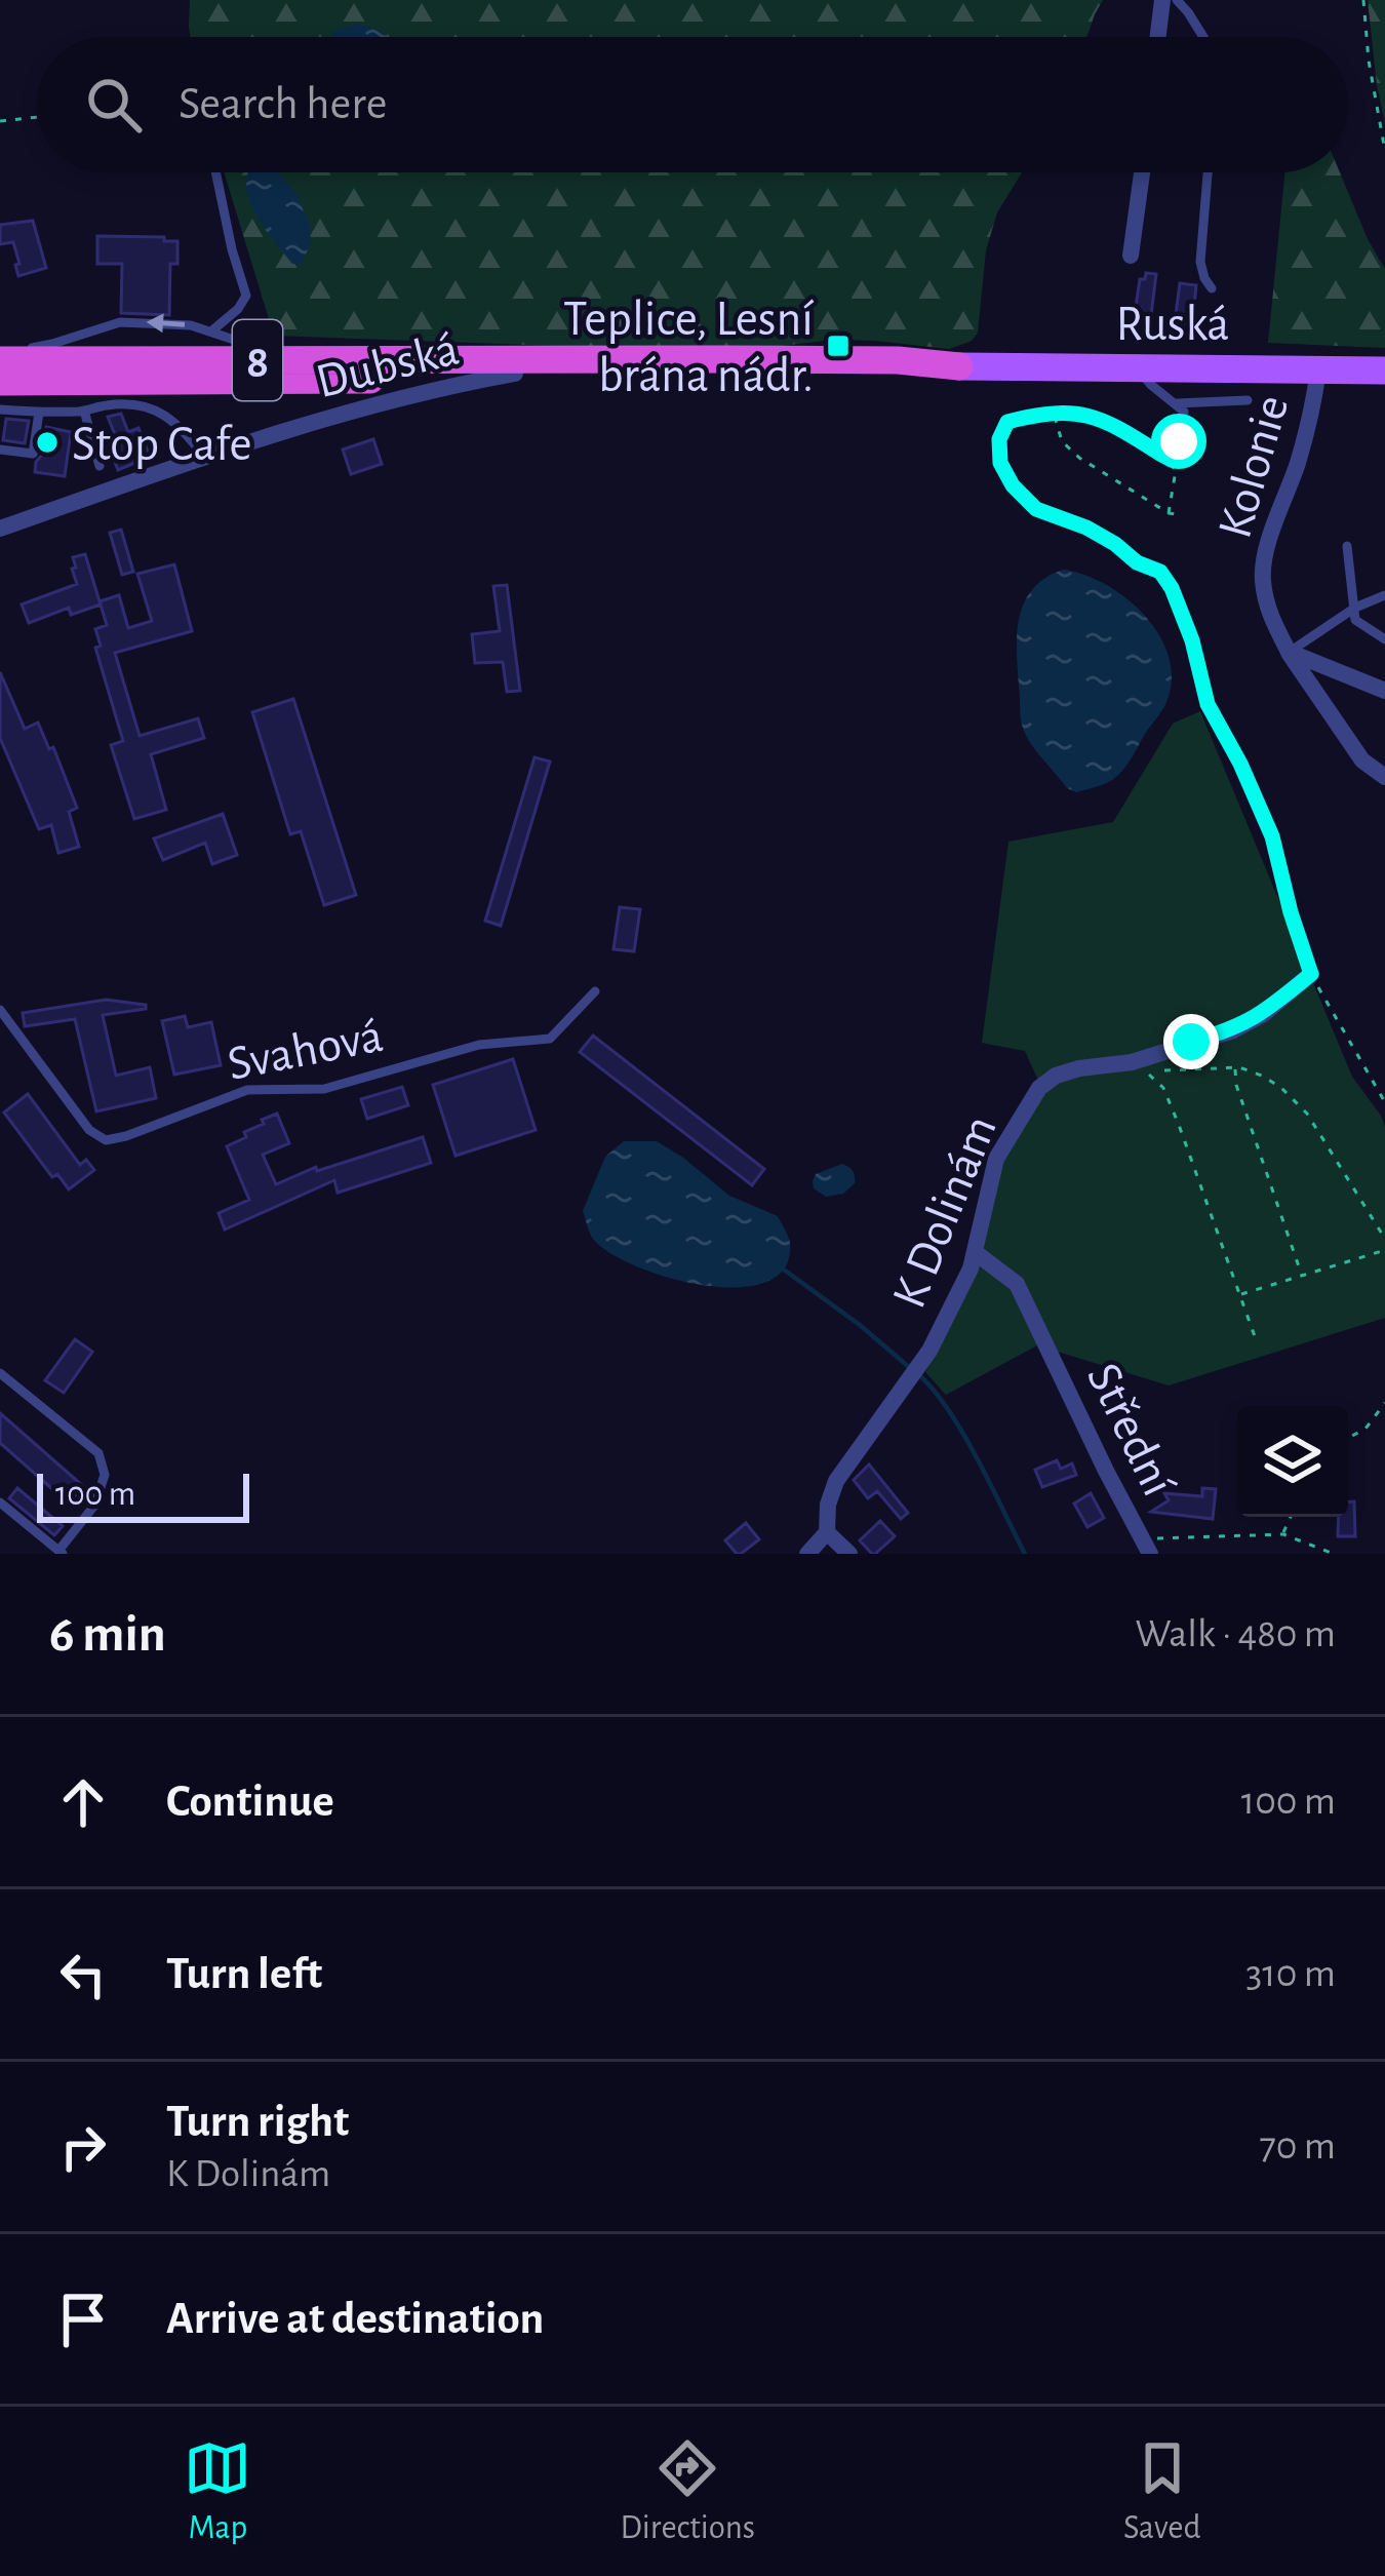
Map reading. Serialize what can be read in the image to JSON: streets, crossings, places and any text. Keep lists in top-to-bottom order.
{
  "streets": {
    "highway": ["8"],
    "main road": ["Ruská"],
    "street": [
      "Dubská",
      "Kolonie",
      "K Dolinám",
      "Střední"
    ],
    "lane": ["Svahová"]
  },
  "crossings": [
    ["Ruská", "8"],
    ["Ruská", "Kolonie"],
    ["8", "Dubská"],
    ["K Dolinám", "Střední"]
  ],
  "places": {
    "transit": ["Teplice, Lesní brána nádr."],
    "other": ["Stop Cafe"]
  },
  "scale_bar": "100 m",
  "page": {
    "search": "Search here",
    "scale": "100 m",
    "heading": ["6 min", "Walk · 480 m"],
    "list": [
      ["Continue", "100 m"],
      ["Turn left", "310 m"],
      ["Turn right", "K Dolinám", "70 m"],
      "Arrive at destination"
    ],
    "nav": ["Map", "Directions", "Saved"]
  }
}
